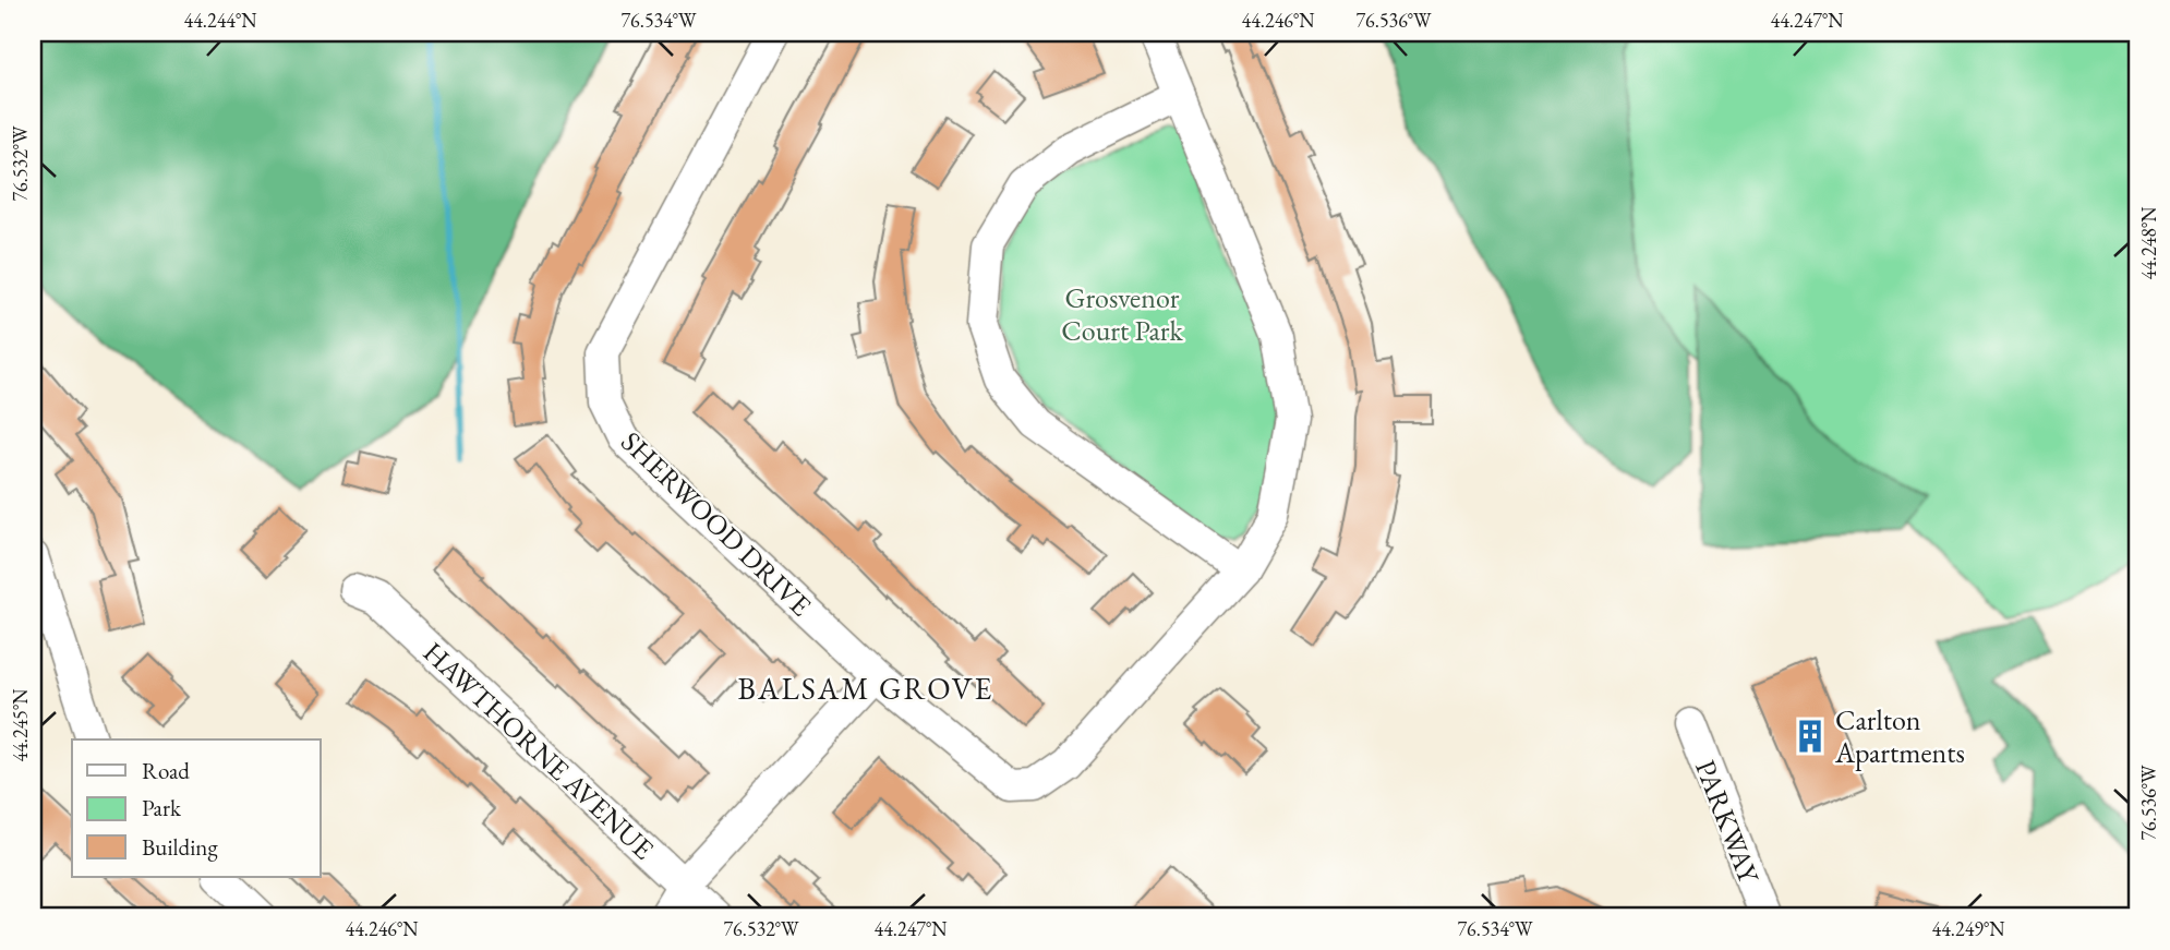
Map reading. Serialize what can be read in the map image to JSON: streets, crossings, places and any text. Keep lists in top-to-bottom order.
{
  "streets": {
    "street": ["SHERWOOD DRIVE", "HAWTHORNE AVENUE", "PARKWAY"]
  },
  "districts": ["BALSAM GROVE"],
  "parks": ["Grosvenor Court Park"],
  "places": {
    "building": ["Carlton Apartments"]
  },
  "legend": ["Road", "Park", "Building"],
  "coordinates": [
    "44.244°N",
    "76.534°W",
    "44.246°N",
    "76.536°W",
    "44.247°N",
    "76.532°W",
    "44.248°N",
    "44.245°N",
    "44.249°N"
  ]
}
